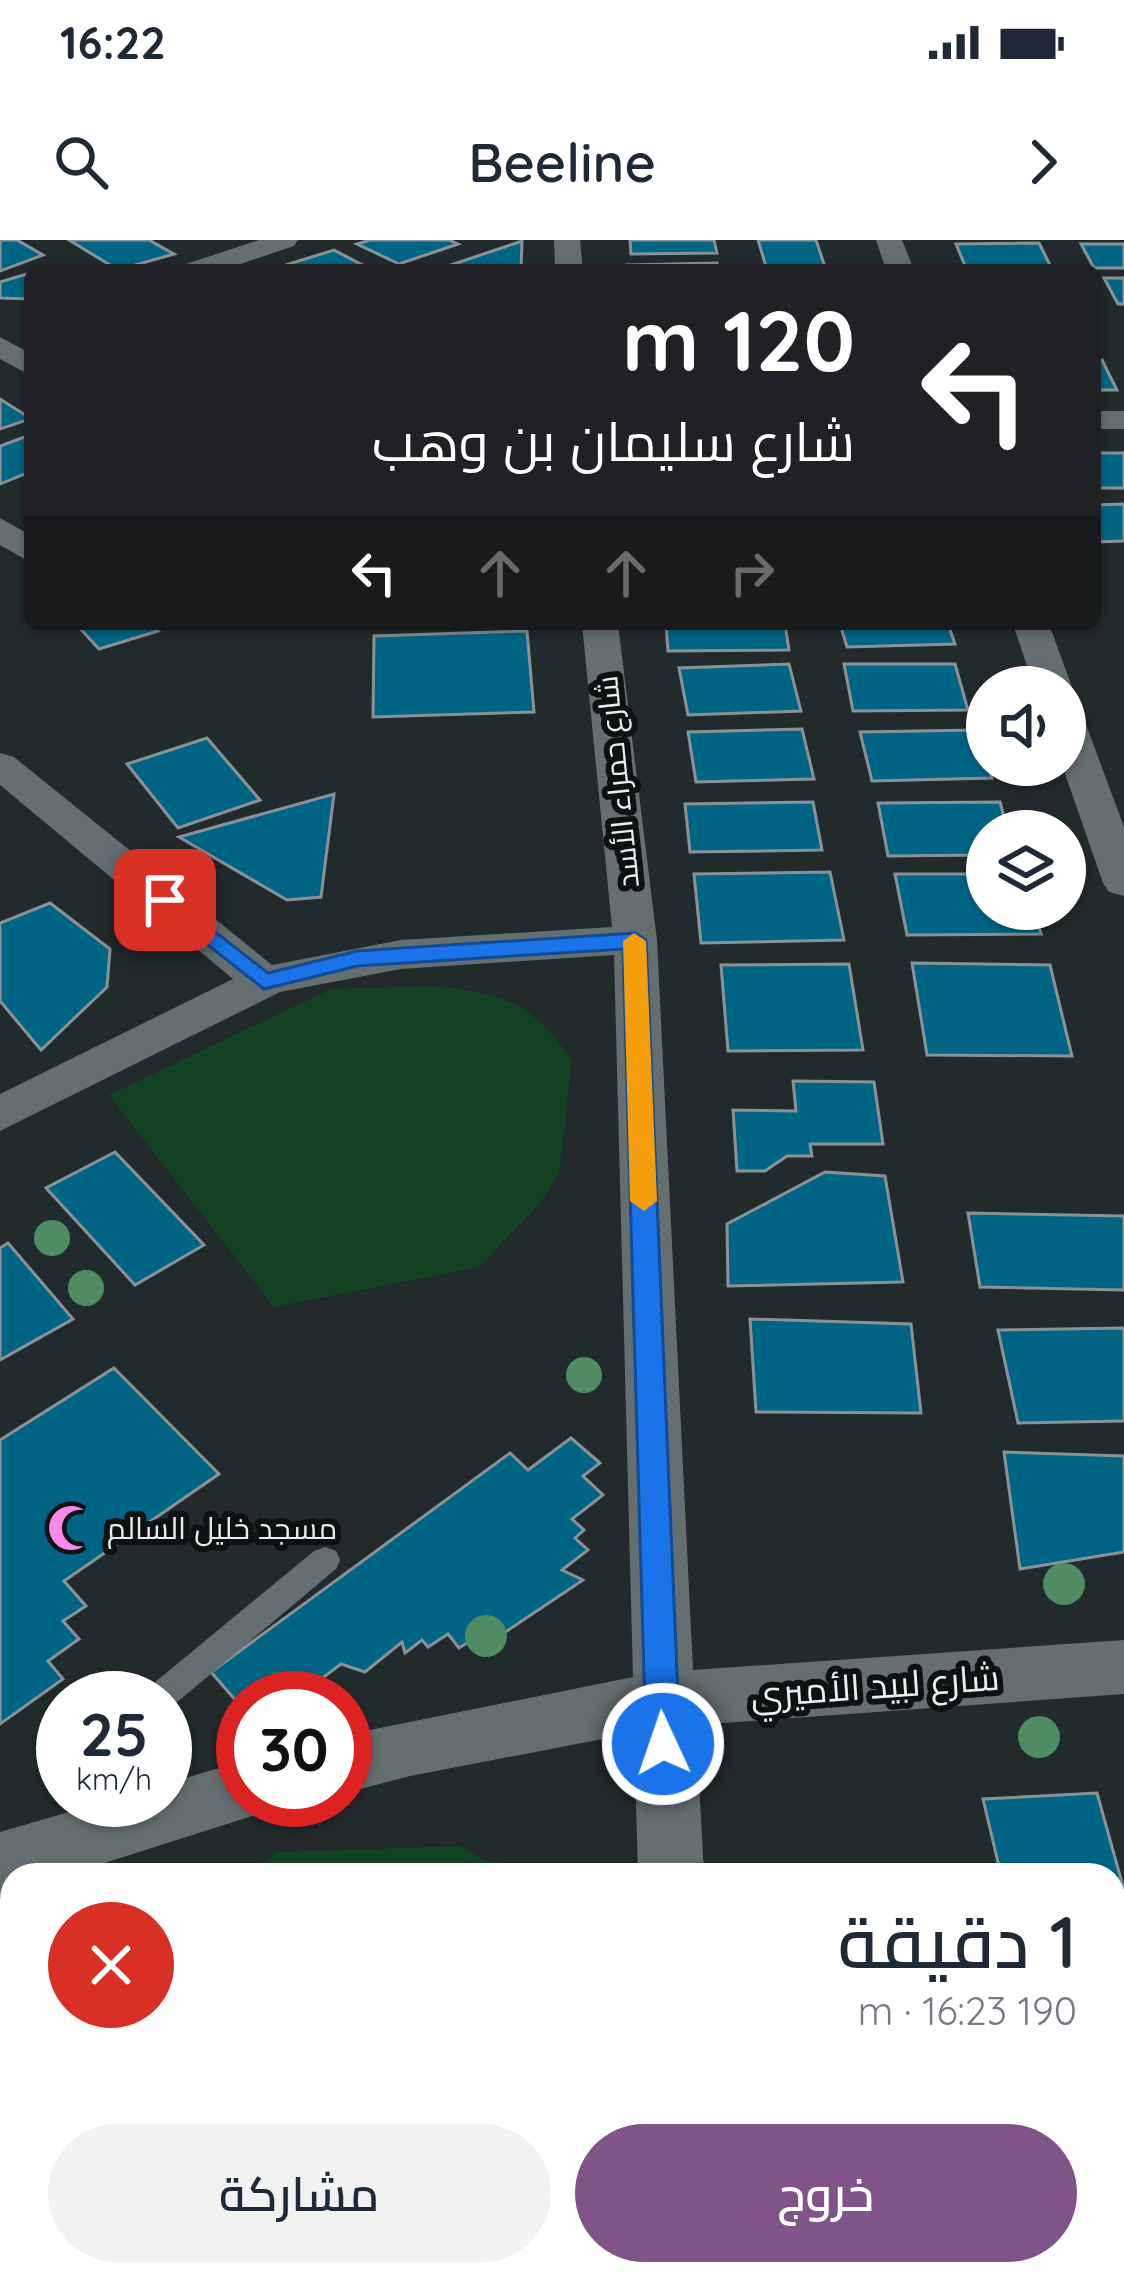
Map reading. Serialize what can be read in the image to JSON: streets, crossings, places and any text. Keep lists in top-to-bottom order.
{
  "streets": {
    "street": ["شارع حمراء الأسد", "شارع لبيد الأميري"]
  },
  "crossings": [
    ["شارع حمراء الأسد", "شارع لبيد الأميري"]
  ],
  "places": {
    "mosque": ["مسجد خليل السالم"]
  },
  "page": {
    "status": "16:22",
    "header": "Beeline",
    "turn": ["120 m", "شارع سليمان بن وهب"],
    "speed": "25 km/h",
    "limit": "30",
    "heading": ["1 دقيقة", "190 m · 16:23"],
    "buttons": ["خروج", "مشاركة"]
  }
}
